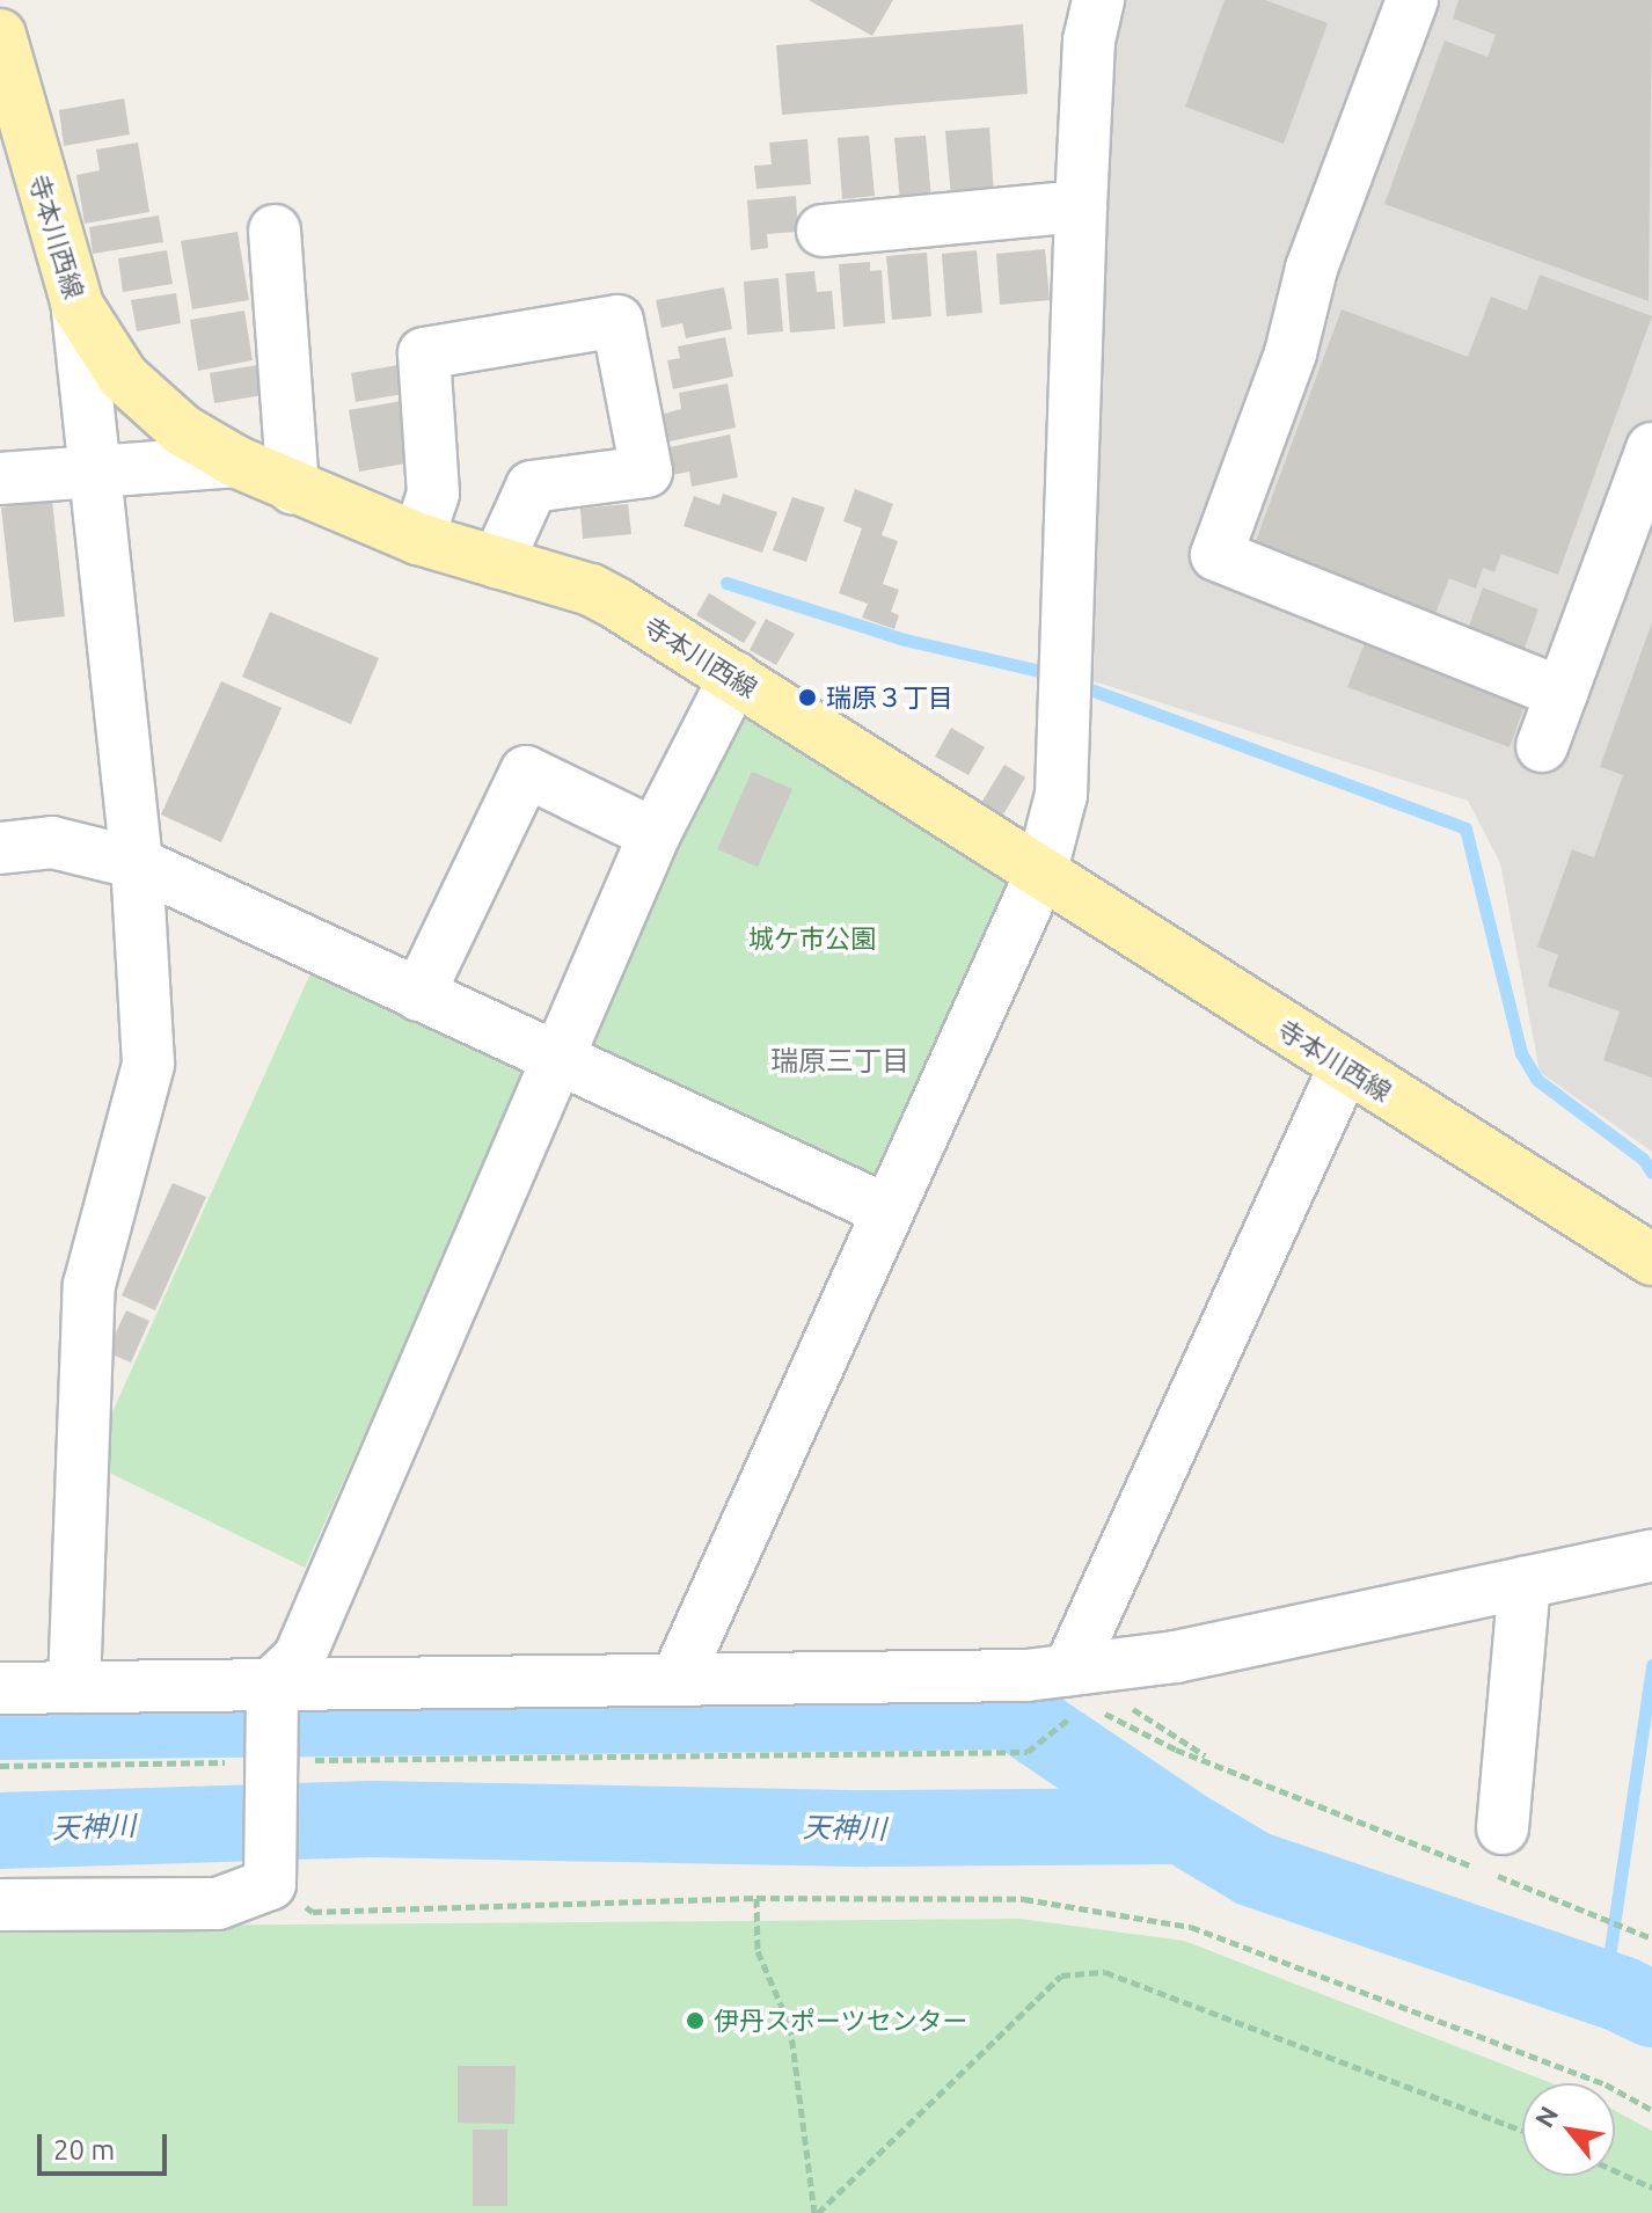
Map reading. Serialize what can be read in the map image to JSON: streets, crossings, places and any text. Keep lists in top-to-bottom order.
{
  "streets": {
    "main road": ["寺本川西線"]
  },
  "districts": ["瑞原三丁目"],
  "water": ["天神川"],
  "parks": ["城ケ市公園"],
  "places": ["瑞原３丁目", "伊丹スポーツセンター"],
  "scale_bar": "20 m",
  "north": "top left"
}
